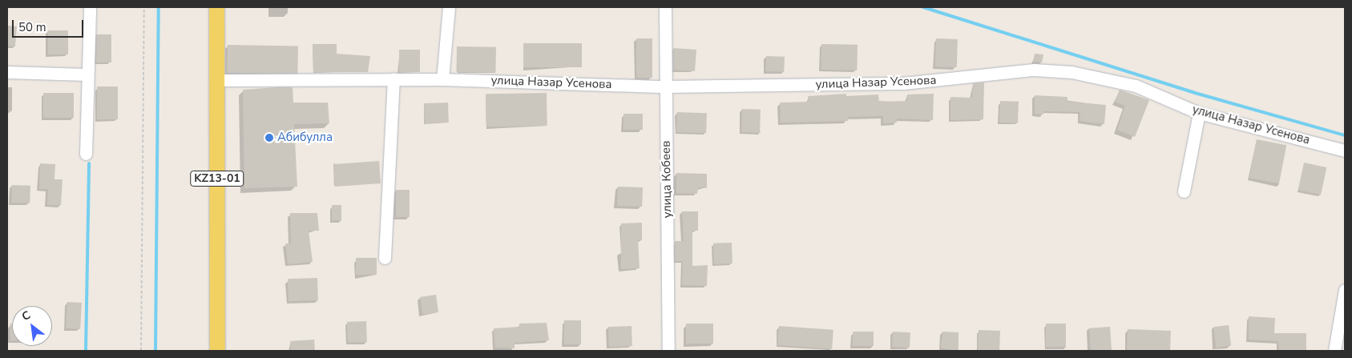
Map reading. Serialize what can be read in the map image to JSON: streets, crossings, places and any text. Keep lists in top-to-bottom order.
{
  "streets": {
    "main road": ["KZ13-01"],
    "street": ["улица Назар Усенова", "улица Кобеев"]
  },
  "crossings": [
    ["улица Назар Усенова", "KZ13-01"],
    ["улица Назар Усенова", "улица Кобеев"]
  ],
  "places": ["Абибулла"],
  "scale_bar": "50 m",
  "north": "top left"
}
